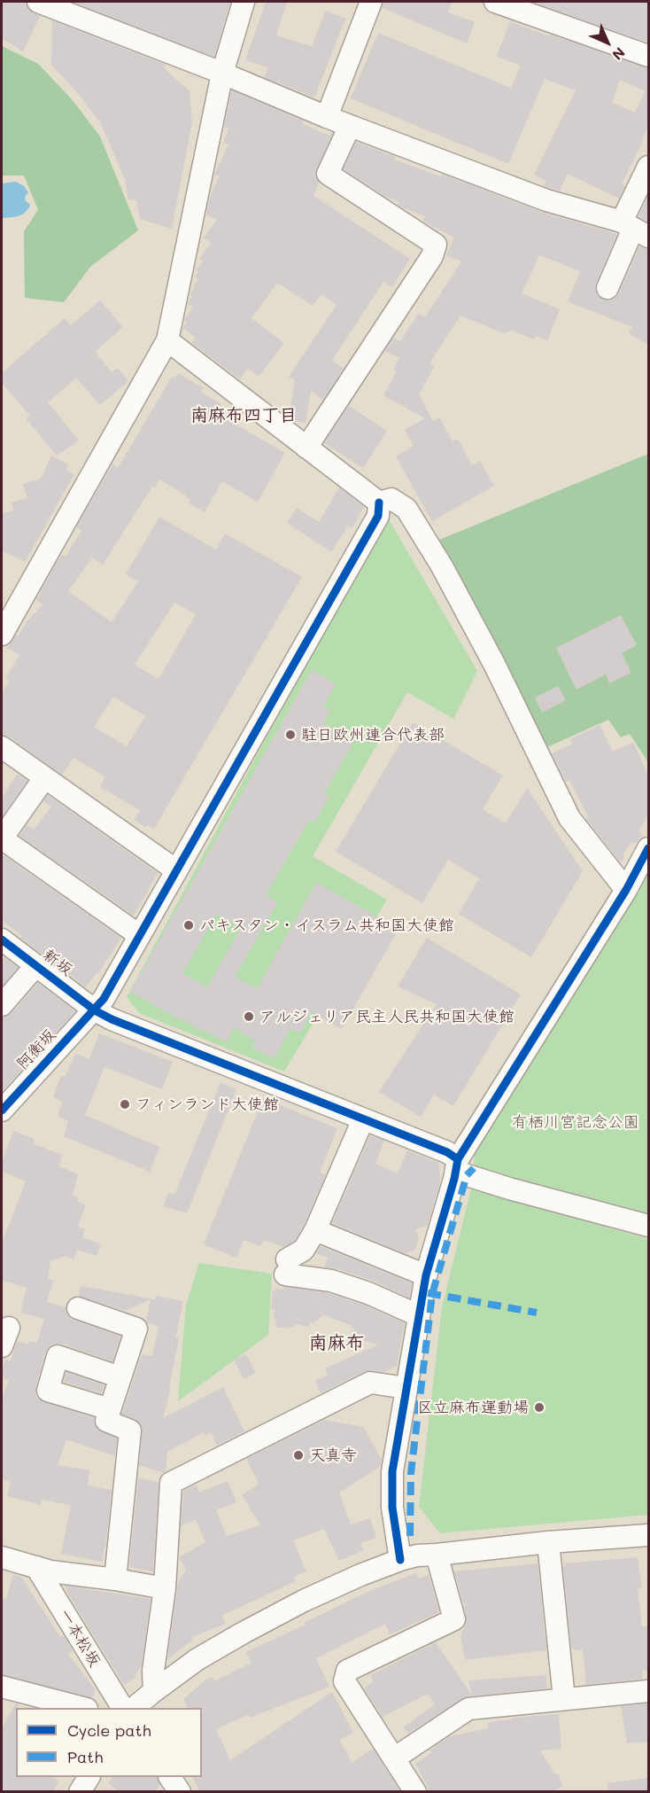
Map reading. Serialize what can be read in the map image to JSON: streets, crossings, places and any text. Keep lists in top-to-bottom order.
{
  "streets": {
    "street": ["新坂", "阿衡坂", "一本松坂"]
  },
  "crossings": [
    ["新坂", "阿衡坂"]
  ],
  "districts": ["南麻布四丁目", "南麻布"],
  "parks": ["有栖川宮記念公園"],
  "places": [
    "駐日欧州連合代表部",
    "パキスタン・イスラム共和国大使館",
    "アルジェリア民主人民共和国大使館",
    "フィンランド大使館",
    "区立麻布運動場",
    "天真寺"
  ],
  "legend": ["Cycle path", "Path"],
  "north": "bottom right"
}
